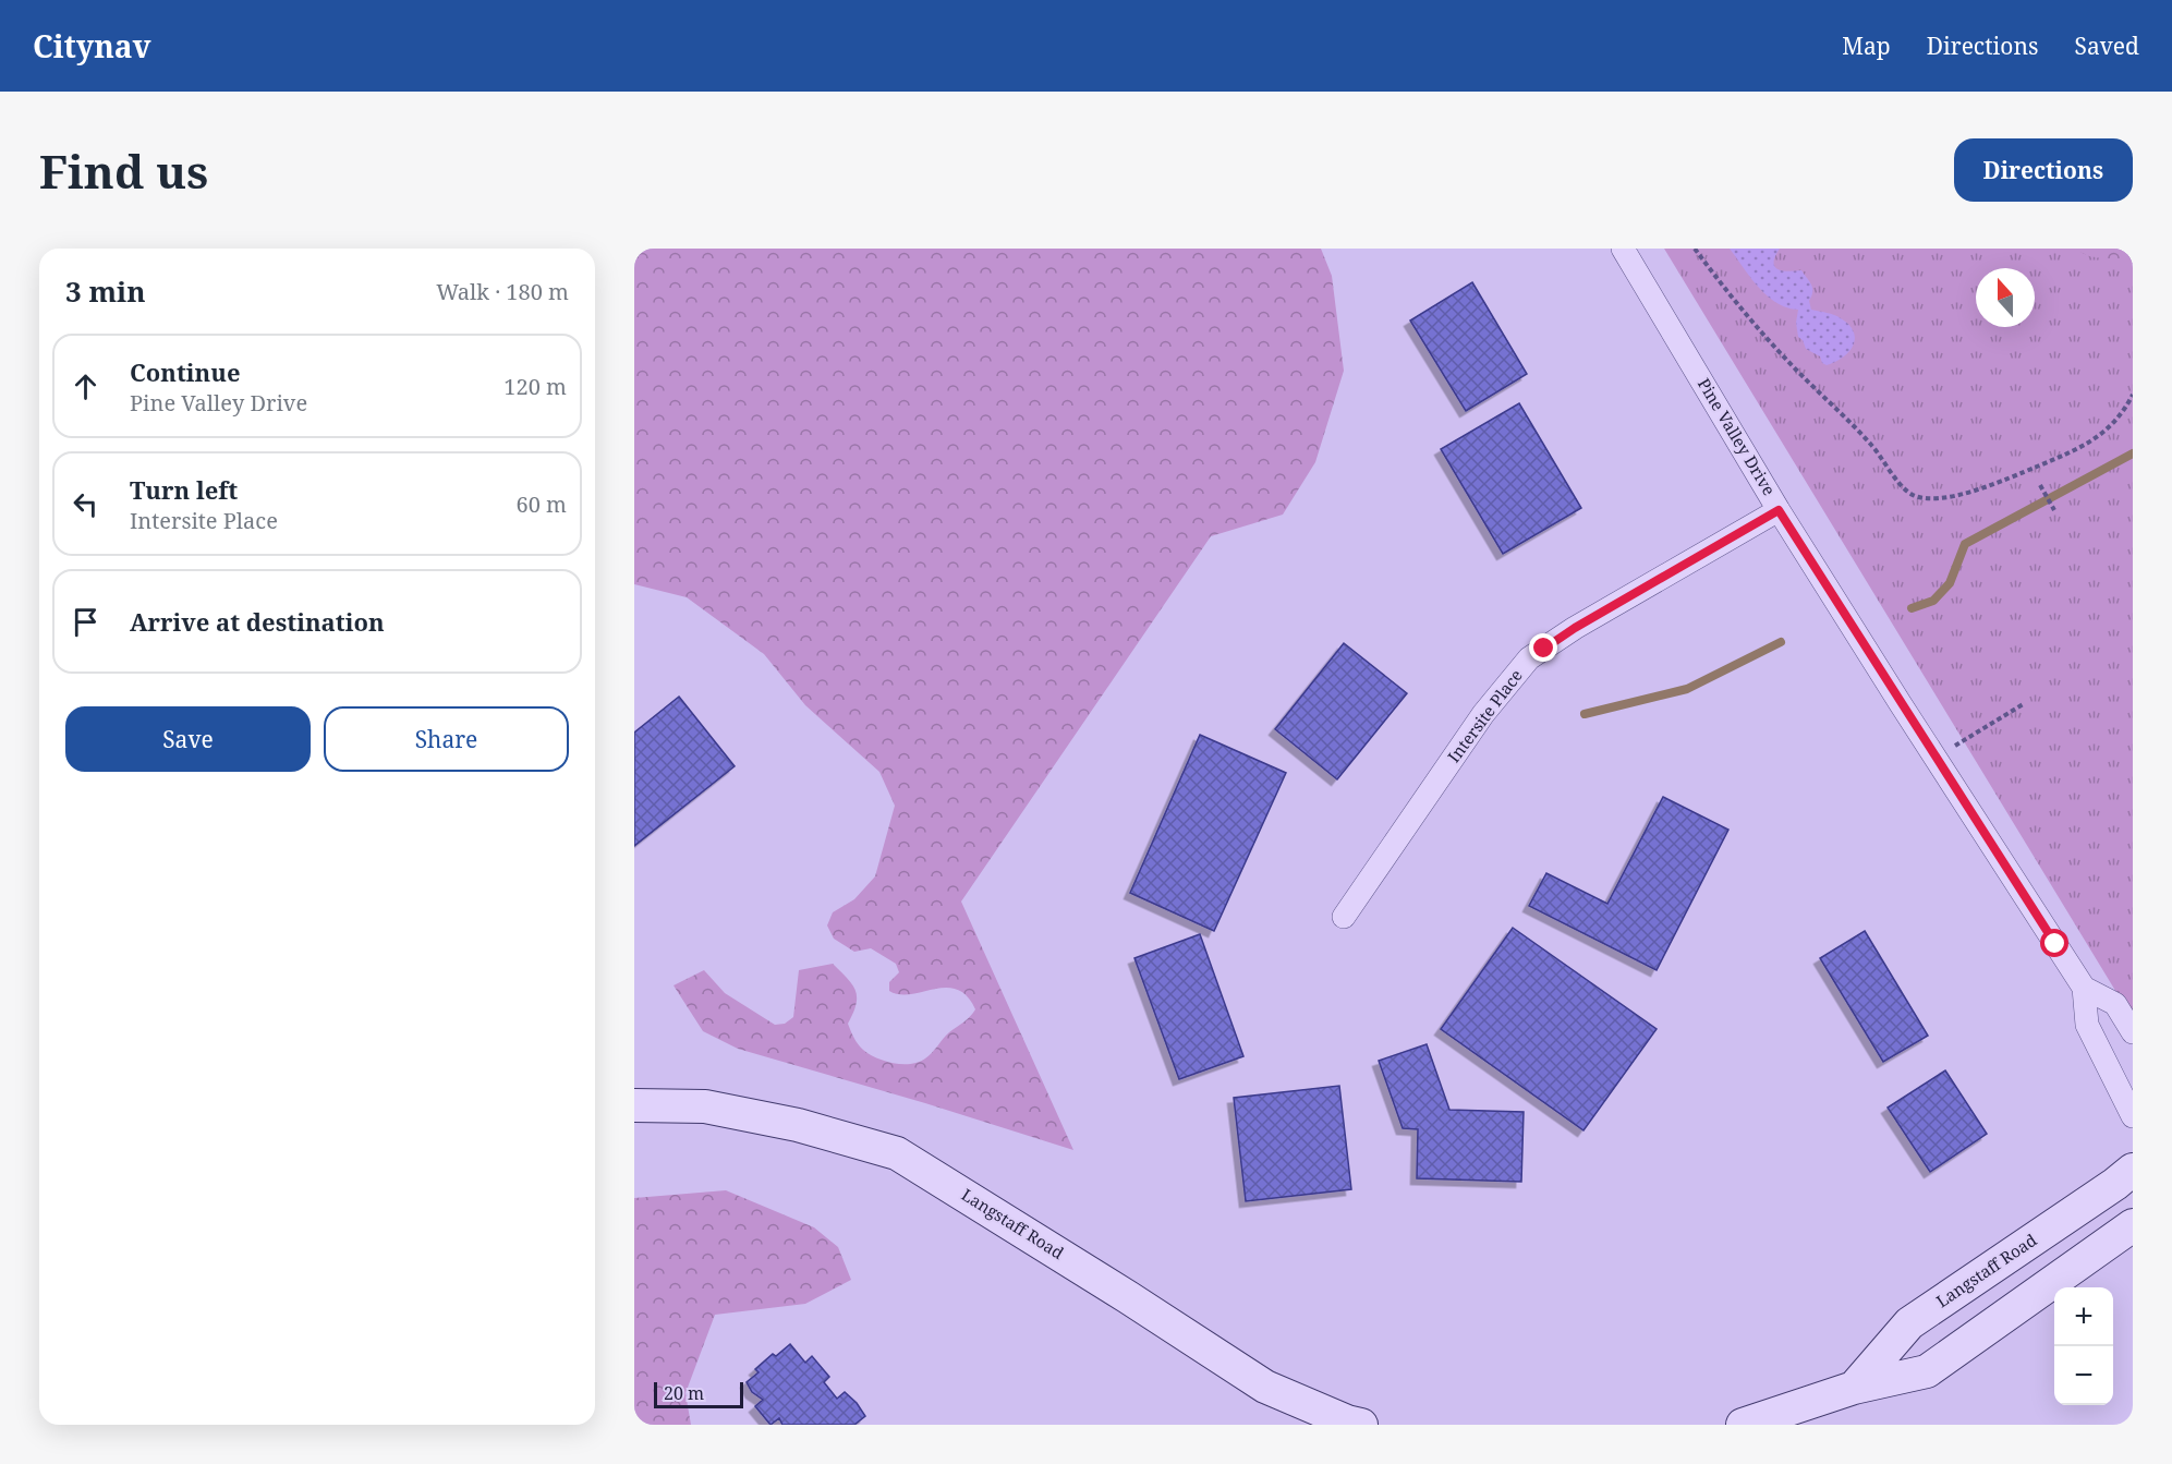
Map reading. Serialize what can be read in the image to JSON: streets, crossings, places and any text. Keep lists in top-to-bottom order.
{
  "streets": {
    "main road": ["Langstaff Road"],
    "street": ["Pine Valley Drive", "Intersite Place"]
  },
  "crossings": [
    ["Pine Valley Drive", "Intersite Place"]
  ],
  "scale_bar": "20 m",
  "north": "top",
  "page": {
    "header": "Citynav",
    "nav": ["Map", "Directions", "Saved"],
    "buttons": [
      "Directions",
      ["Save", "Share"]
    ],
    "title": "Find us",
    "heading": ["3 min", "Walk · 180 m"],
    "list": [
      ["Continue", "Pine Valley Drive", "120 m"],
      ["Turn left", "Intersite Place", "60 m"],
      "Arrive at destination"
    ],
    "map_buttons": ["+", "−"],
    "scale": "20 m"
  }
}
